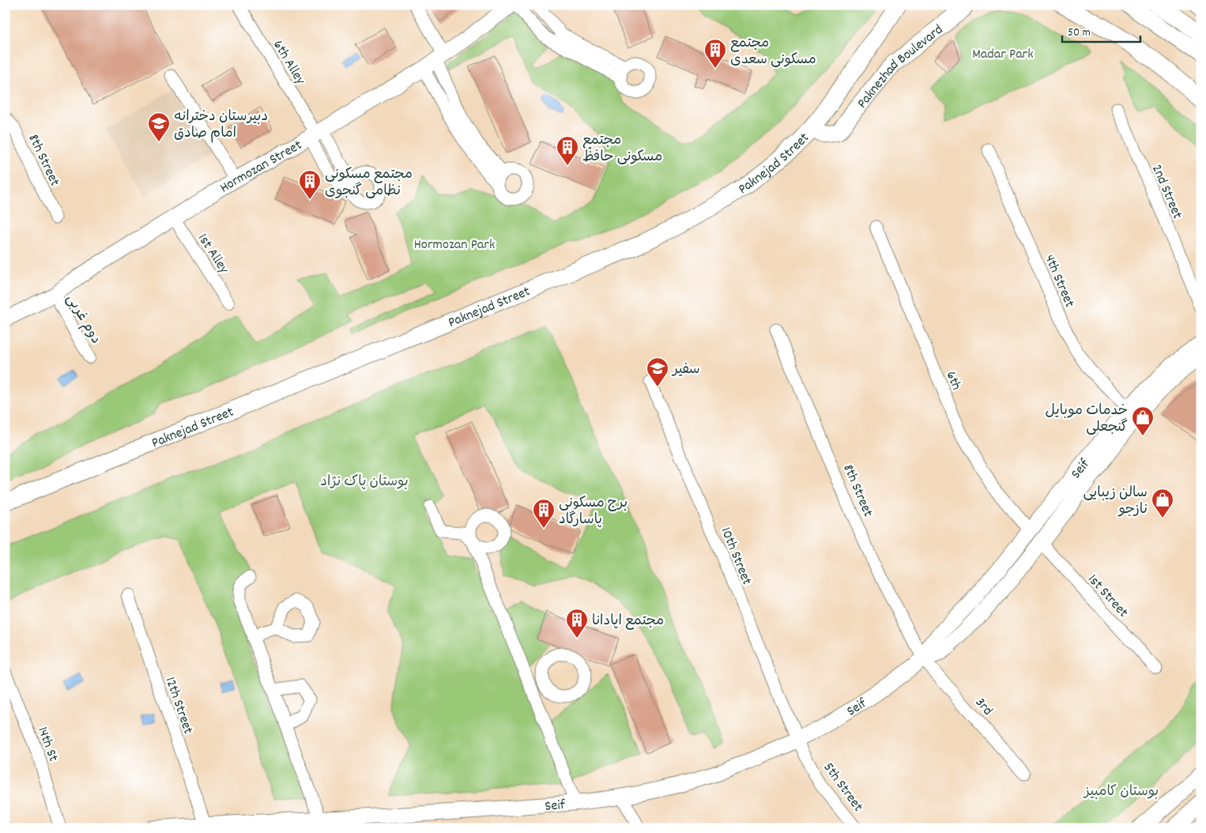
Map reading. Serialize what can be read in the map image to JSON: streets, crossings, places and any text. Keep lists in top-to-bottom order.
{
  "streets": {
    "main road": ["Paknezhad Boulevard", "Paknejad Street"],
    "street": [
      "6th Alley",
      "8th Street",
      "Hormozan Street",
      "2nd Street",
      "1st Alley",
      "4th Street",
      "دوم غربی",
      "6th",
      "Seif",
      "10th Street",
      "1st Street",
      "12th Street",
      "3rd",
      "14th St",
      "5th Street"
    ]
  },
  "crossings": [
    ["6th Alley", "Hormozan Street"],
    ["Paknezhad Boulevard", "Paknejad Street"],
    ["8th Street", "Seif"],
    ["8th Street", "3rd"],
    ["Hormozan Street", "1st Alley"],
    ["Hormozan Street", "دوم غربی"],
    ["4th Street", "Seif"],
    ["6th", "Seif"],
    ["6th", "1st Street"],
    ["Seif", "10th Street"],
    ["Seif", "1st Street"],
    ["Seif", "12th Street"],
    ["Seif", "3rd"],
    ["Seif", "5th Street"],
    ["10th Street", "5th Street"]
  ],
  "parks": [
    "Madar Park",
    "Hormozan Park",
    "بوستان پاک نژاد",
    "بوستان کامبیز"
  ],
  "places": {
    "building": [
      "مجتمع مسکونی سعدی",
      "مجتمع مسکونی حافظ",
      "مجتمع مسکونی نظامی گنجوی",
      "برج مسکونی پاسارگاد",
      "مجتمع اپادانا"
    ],
    "school or university": ["دبیرستان دخترانه امام صادق", "سفیر"],
    "shop": ["خدمات موبایل گنجعلی", "سالن زیبایی نازجو"]
  },
  "scale_bar": "50 m"
}
